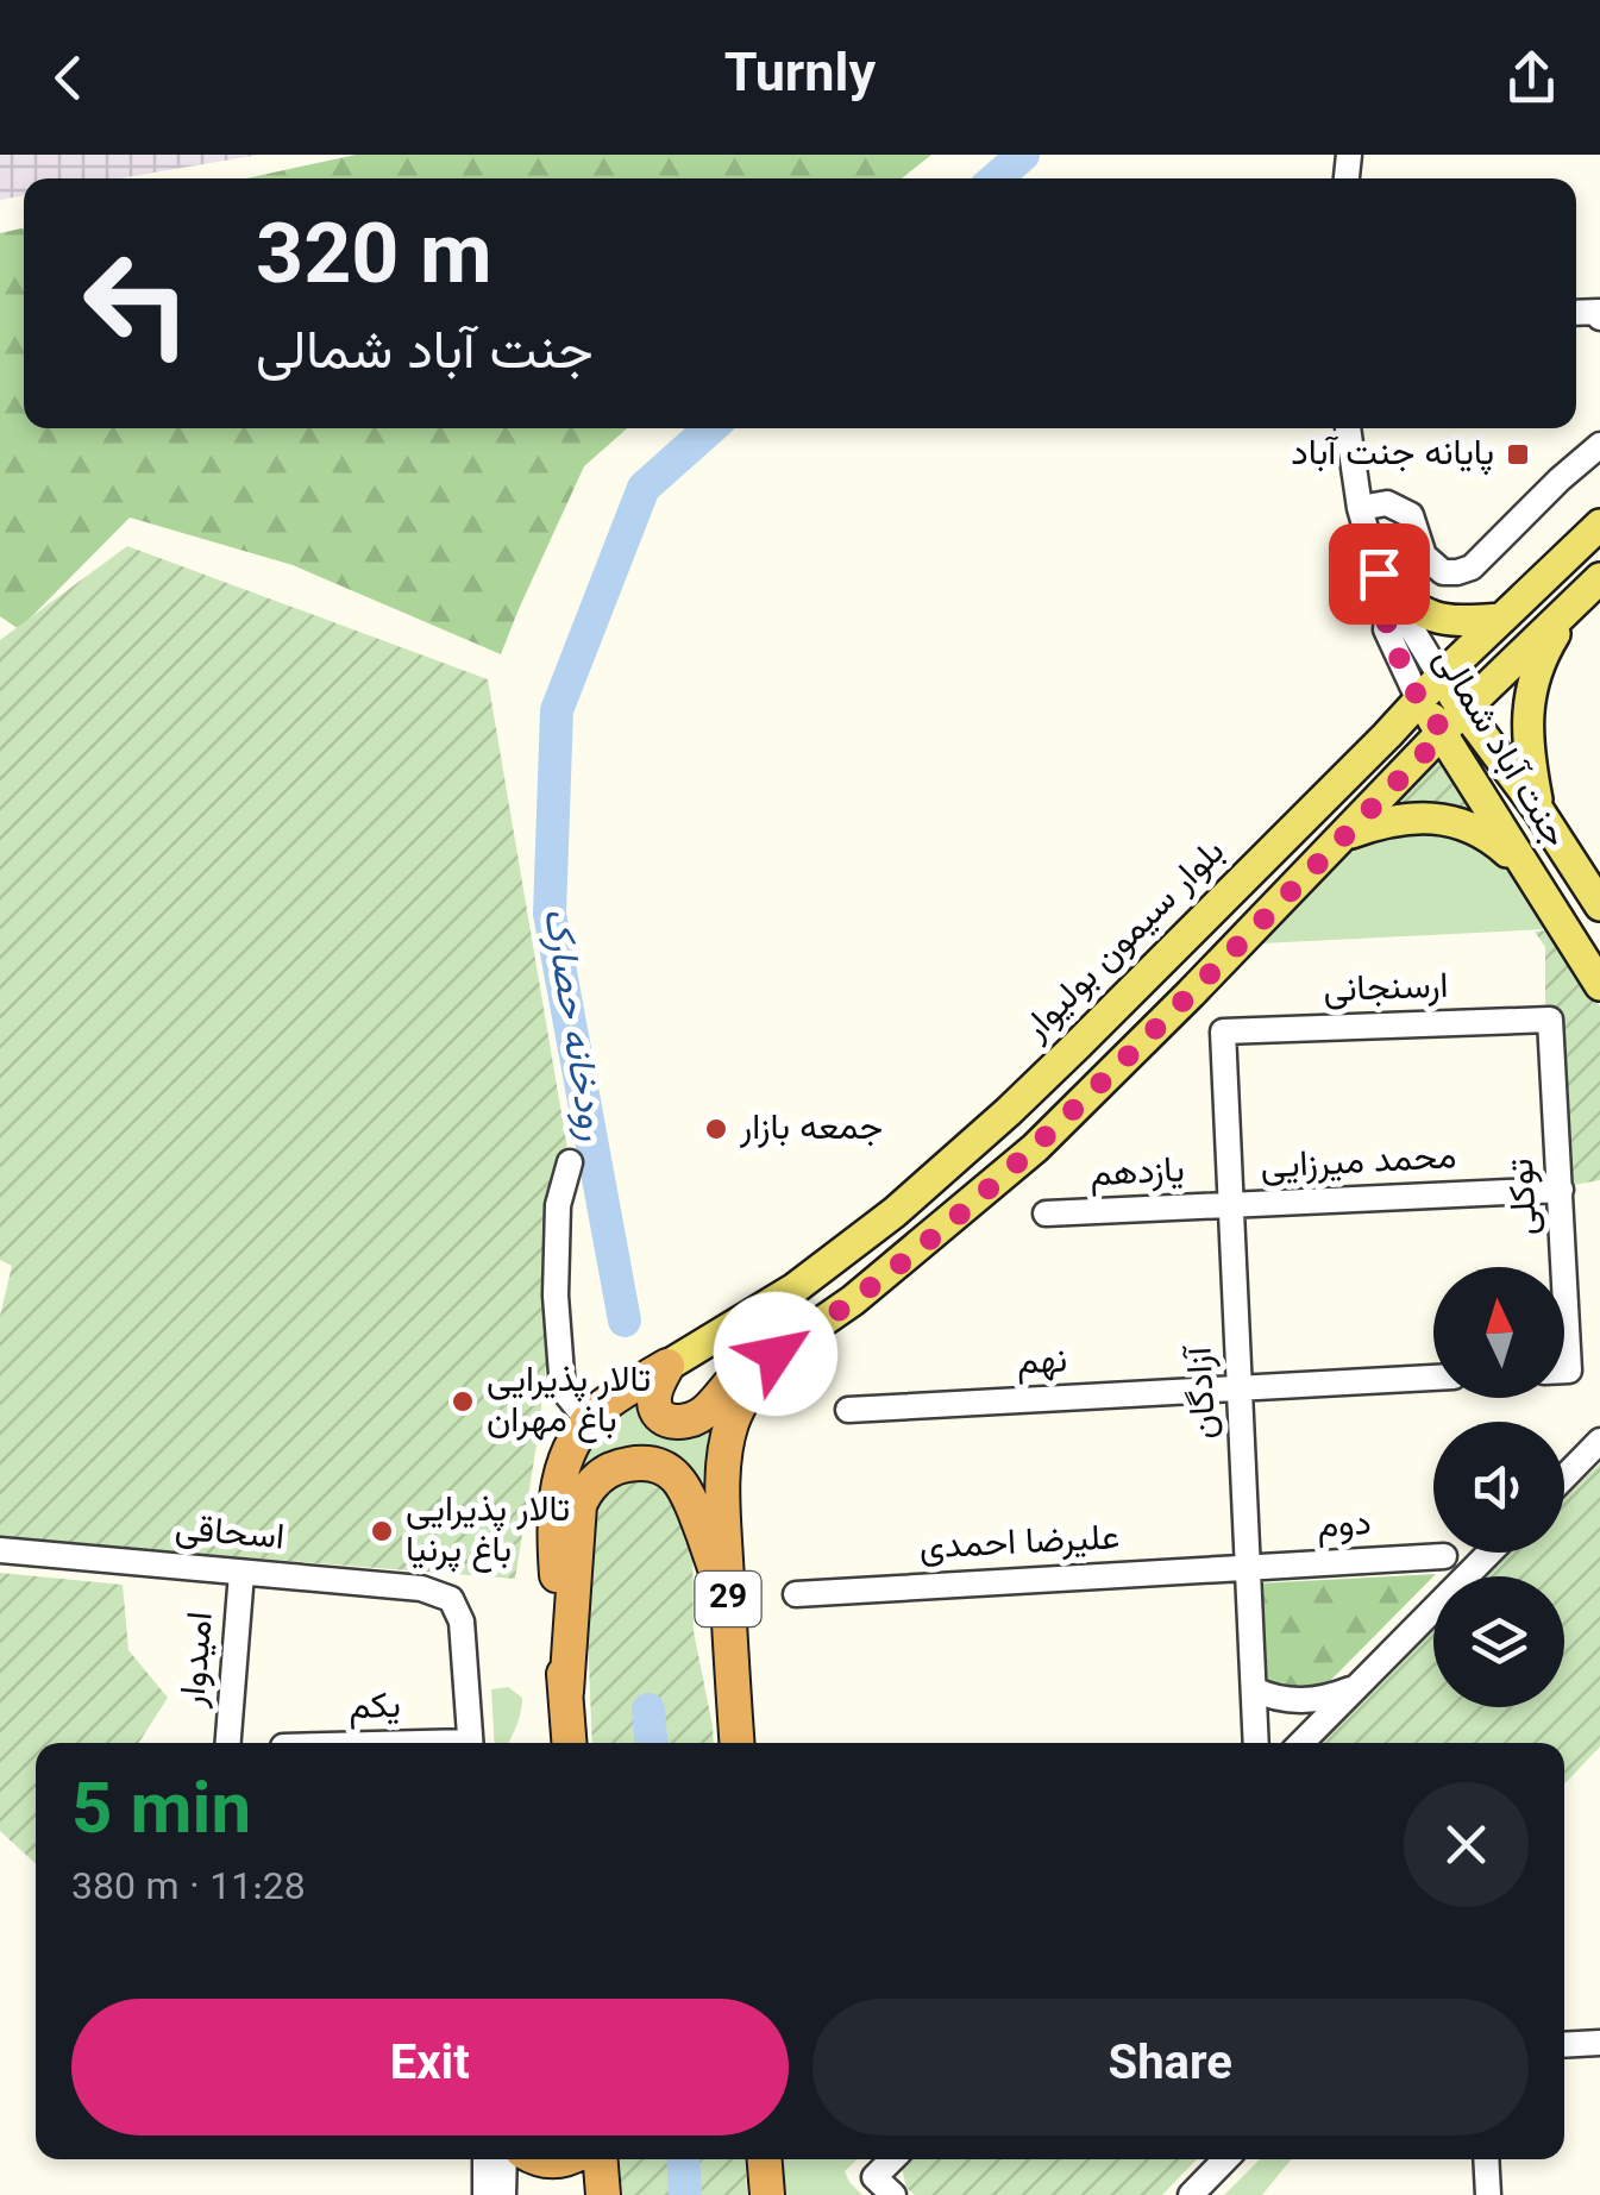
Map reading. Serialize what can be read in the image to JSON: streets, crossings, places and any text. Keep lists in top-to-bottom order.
{
  "streets": {
    "highway": ["29"],
    "main road": ["جنت آباد شمالی", "بلوار سیمون بولیوار"],
    "street": [
      "ارسنجانی",
      "محمد میرزایی",
      "یازدهم",
      "توکلی",
      "نهم",
      "آزادگان",
      "دوم",
      "اسحاقی",
      "علیرضا احمدی",
      "امیدوار"
    ]
  },
  "crossings": [
    ["جنت آباد شمالی", "بلوار سیمون بولیوار"],
    ["ارسنجانی", "توکلی"],
    ["ارسنجانی", "آزادگان"],
    ["محمد میرزایی", "یازدهم"],
    ["محمد میرزایی", "توکلی"],
    ["محمد میرزایی", "آزادگان"],
    ["یازدهم", "آزادگان"],
    ["نهم", "آزادگان"],
    ["آزادگان", "دوم"],
    ["آزادگان", "علیرضا احمدی"],
    ["دوم", "علیرضا احمدی"],
    ["اسحاقی", "امیدوار"]
  ],
  "water": ["رودخانه حصارک"],
  "places": {
    "transit": ["پایانه جنت آباد"],
    "other": ["جمعه بازار", "تالار پذیرایی باغ مهران", "تالار پذیرایی باغ پرنیا"]
  },
  "north": "top",
  "page": {
    "header": "Turnly",
    "turn": ["320 m", "جنت آباد شمالی"],
    "heading": ["5 min", "380 m · 11:28"],
    "buttons": ["Exit", "Share"]
  }
}
